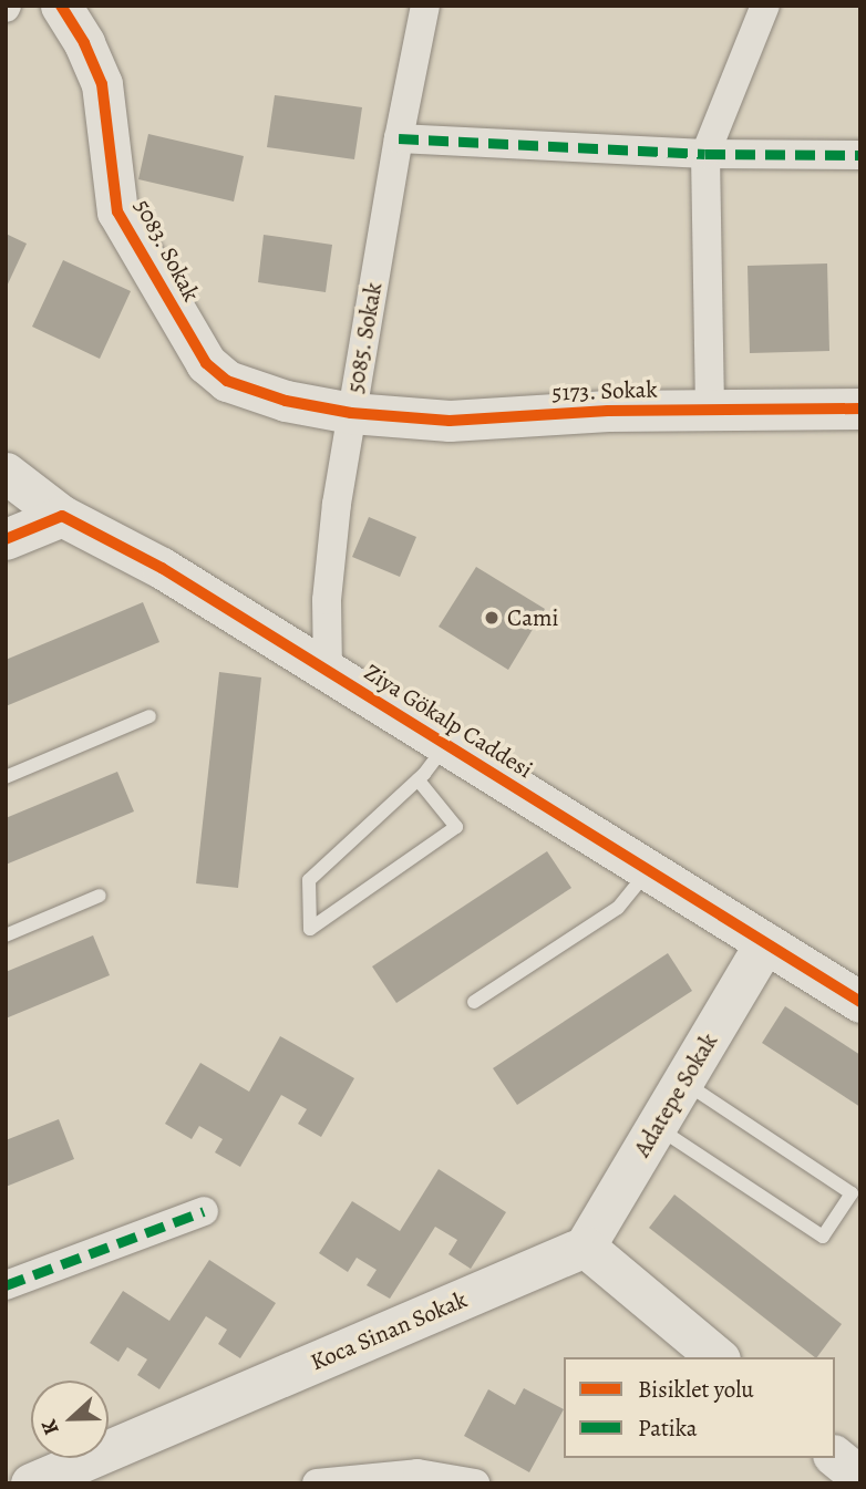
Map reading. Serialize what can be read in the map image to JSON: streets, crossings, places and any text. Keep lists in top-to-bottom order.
{
  "streets": {
    "street": [
      "5083. Sokak",
      "5085. Sokak",
      "5173. Sokak",
      "Ziya Gökalp Caddesi",
      "Adatepe Sokak",
      "Koca Sinan Sokak"
    ]
  },
  "crossings": [
    ["5083. Sokak", "5085. Sokak"],
    ["5083. Sokak", "5173. Sokak"],
    ["5085. Sokak", "5173. Sokak"],
    ["5085. Sokak", "Ziya Gökalp Caddesi"],
    ["Ziya Gökalp Caddesi", "Adatepe Sokak"],
    ["Adatepe Sokak", "Koca Sinan Sokak"]
  ],
  "places": ["Cami"],
  "legend": ["Bisiklet yolu", "Patika"],
  "north": "left"
}
